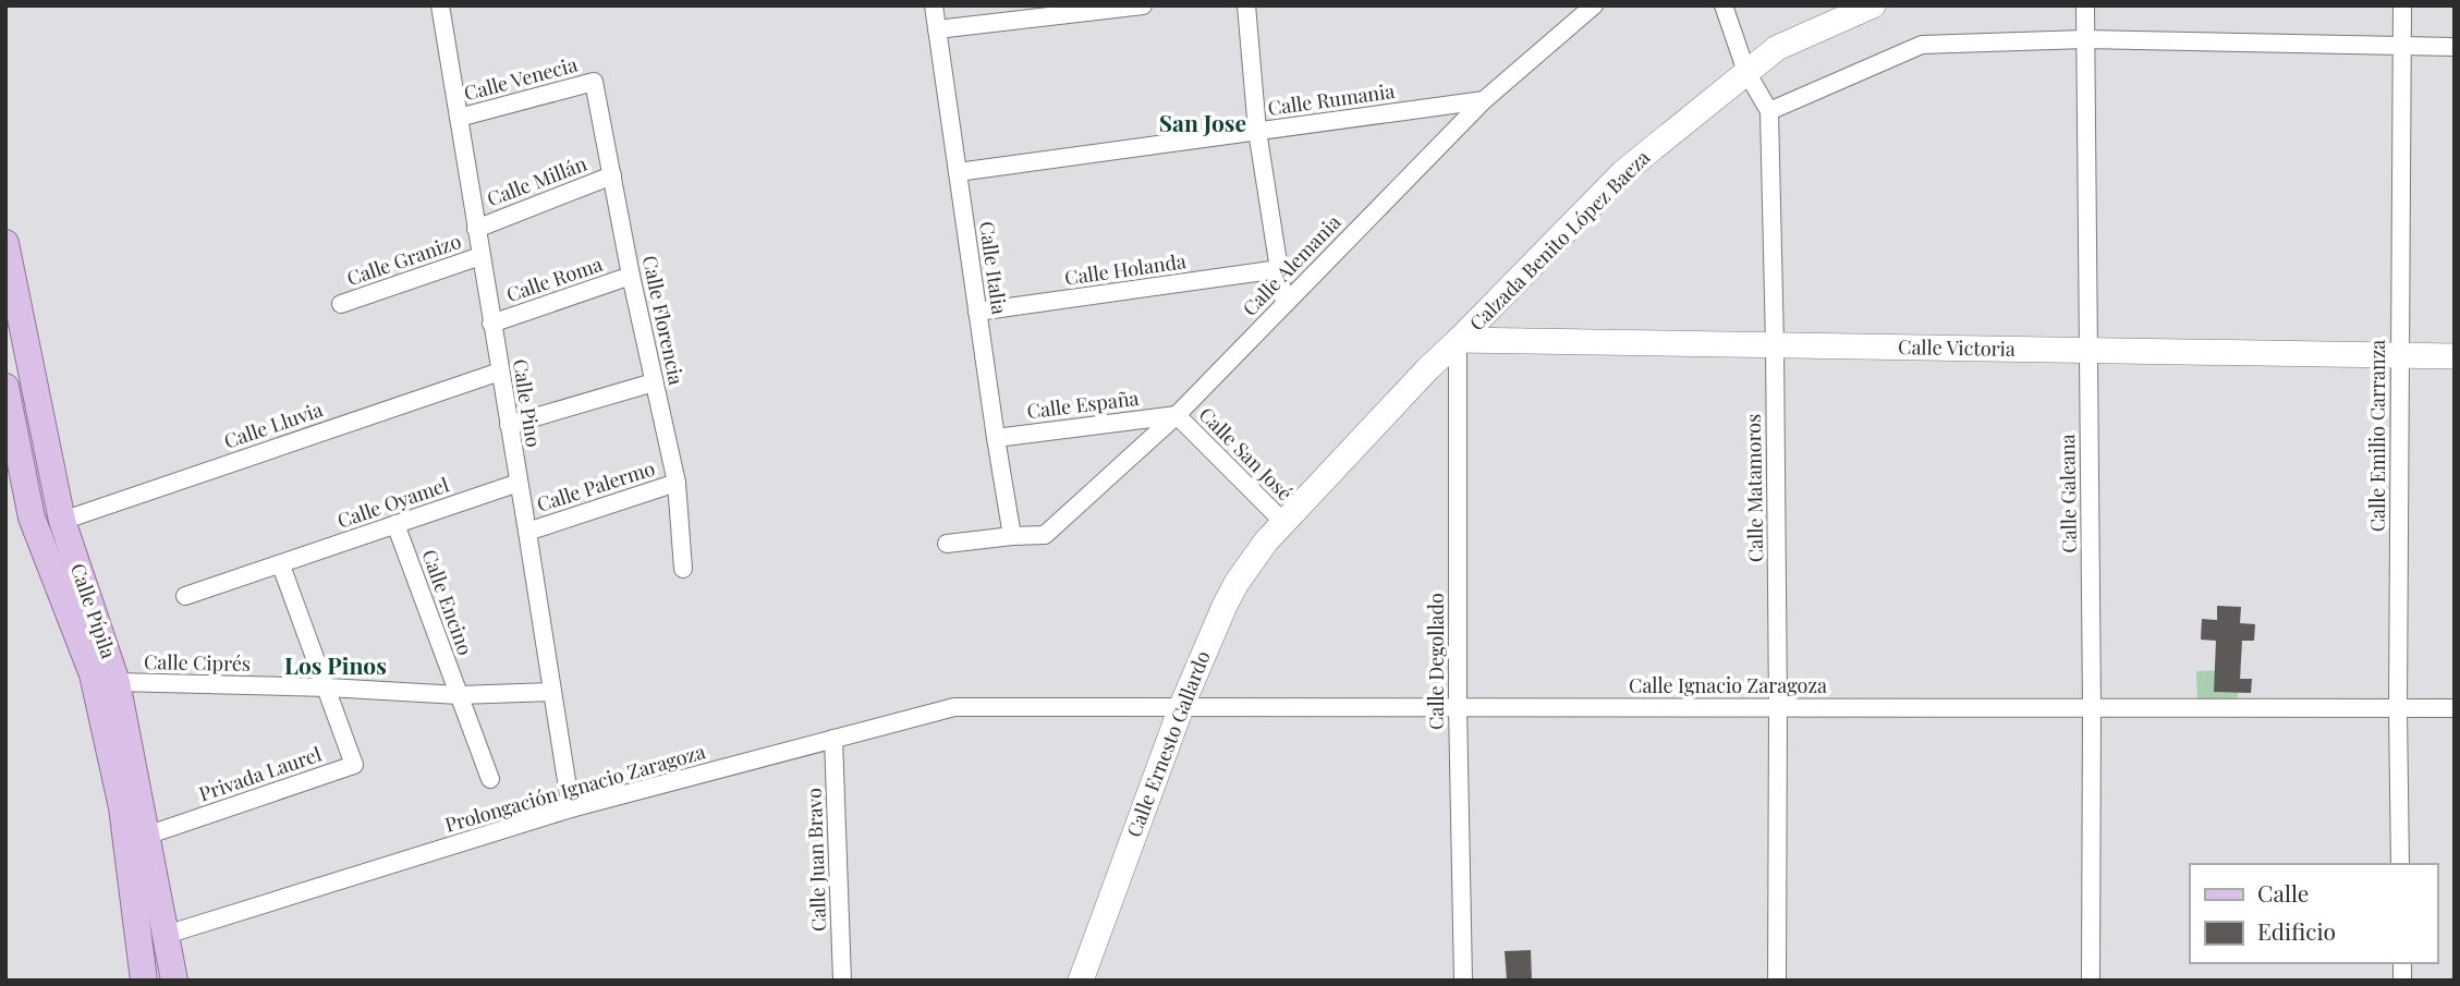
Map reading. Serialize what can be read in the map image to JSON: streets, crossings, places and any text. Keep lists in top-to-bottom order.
{
  "streets": {
    "main road": ["Calle Pípila"],
    "street": [
      "Calle Venecia",
      "Calle Rumania",
      "Calle Millán",
      "Calzada Benito López Baeza",
      "Calle Granizo",
      "Calle Alemania",
      "Calle Italia",
      "Calle Holanda",
      "Calle Roma",
      "Calle Florencia",
      "Calle Victoria",
      "Calle Pino",
      "Calle España",
      "Calle Lluvia",
      "Calle Emilio Carranza",
      "Calle San José",
      "Calle Palermo",
      "Calle Matamoros",
      "Calle Galeana",
      "Calle Oyamel",
      "Calle Encino",
      "Calle Degollado",
      "Calle Ciprés",
      "Calle Ignacio Zaragoza",
      "Calle Ernesto Gallardo",
      "Privada Laurel",
      "Prolongación Ignacio Zaragoza",
      "Calle Juan Bravo"
    ]
  },
  "crossings": [
    ["Calle Venecia", "Calle Florencia"],
    ["Calle Venecia", "Calle Pino"],
    ["Calle Rumania", "Calle Alemania"],
    ["Calle Rumania", "Calle Italia"],
    ["Calle Millán", "Calle Florencia"],
    ["Calle Millán", "Calle Pino"],
    ["Calzada Benito López Baeza", "Calle Victoria"],
    ["Calzada Benito López Baeza", "Calle San José"],
    ["Calzada Benito López Baeza", "Calle Matamoros"],
    ["Calzada Benito López Baeza", "Calle Degollado"],
    ["Calzada Benito López Baeza", "Calle Ernesto Gallardo"],
    ["Calle Granizo", "Calle Pino"],
    ["Calle Alemania", "Calle Italia"],
    ["Calle Alemania", "Calle España"],
    ["Calle Alemania", "Calle San José"],
    ["Calle Italia", "Calle Holanda"],
    ["Calle Italia", "Calle España"],
    ["Calle Roma", "Calle Florencia"],
    ["Calle Roma", "Calle Pino"],
    ["Calle Florencia", "Calle Palermo"],
    ["Calle Victoria", "Calle Emilio Carranza"],
    ["Calle Victoria", "Calle Matamoros"],
    ["Calle Victoria", "Calle Galeana"],
    ["Calle Victoria", "Calle Degollado"],
    ["Calle Pino", "Calle Lluvia"],
    ["Calle Pino", "Calle Palermo"],
    ["Calle Pino", "Calle Oyamel"],
    ["Calle Pino", "Calle Ciprés"],
    ["Calle Pino", "Prolongación Ignacio Zaragoza"],
    ["Calle España", "Calle San José"],
    ["Calle Lluvia", "Calle Pípila"],
    ["Calle Emilio Carranza", "Calle Ignacio Zaragoza"],
    ["Calle San José", "Calle Ernesto Gallardo"],
    ["Calle Matamoros", "Calle Ignacio Zaragoza"],
    ["Calle Galeana", "Calle Ignacio Zaragoza"],
    ["Calle Oyamel", "Calle Encino"],
    ["Calle Encino", "Calle Ciprés"],
    ["Calle Pípila", "Calle Ciprés"],
    ["Calle Pípila", "Privada Laurel"],
    ["Calle Pípila", "Prolongación Ignacio Zaragoza"],
    ["Calle Degollado", "Calle Ignacio Zaragoza"],
    ["Calle Ciprés", "Privada Laurel"],
    ["Calle Ignacio Zaragoza", "Calle Ernesto Gallardo"],
    ["Calle Ignacio Zaragoza", "Prolongación Ignacio Zaragoza"],
    ["Prolongación Ignacio Zaragoza", "Calle Juan Bravo"]
  ],
  "districts": ["San Jose", "Los Pinos"],
  "legend": ["Calle", "Edificio"]
}
